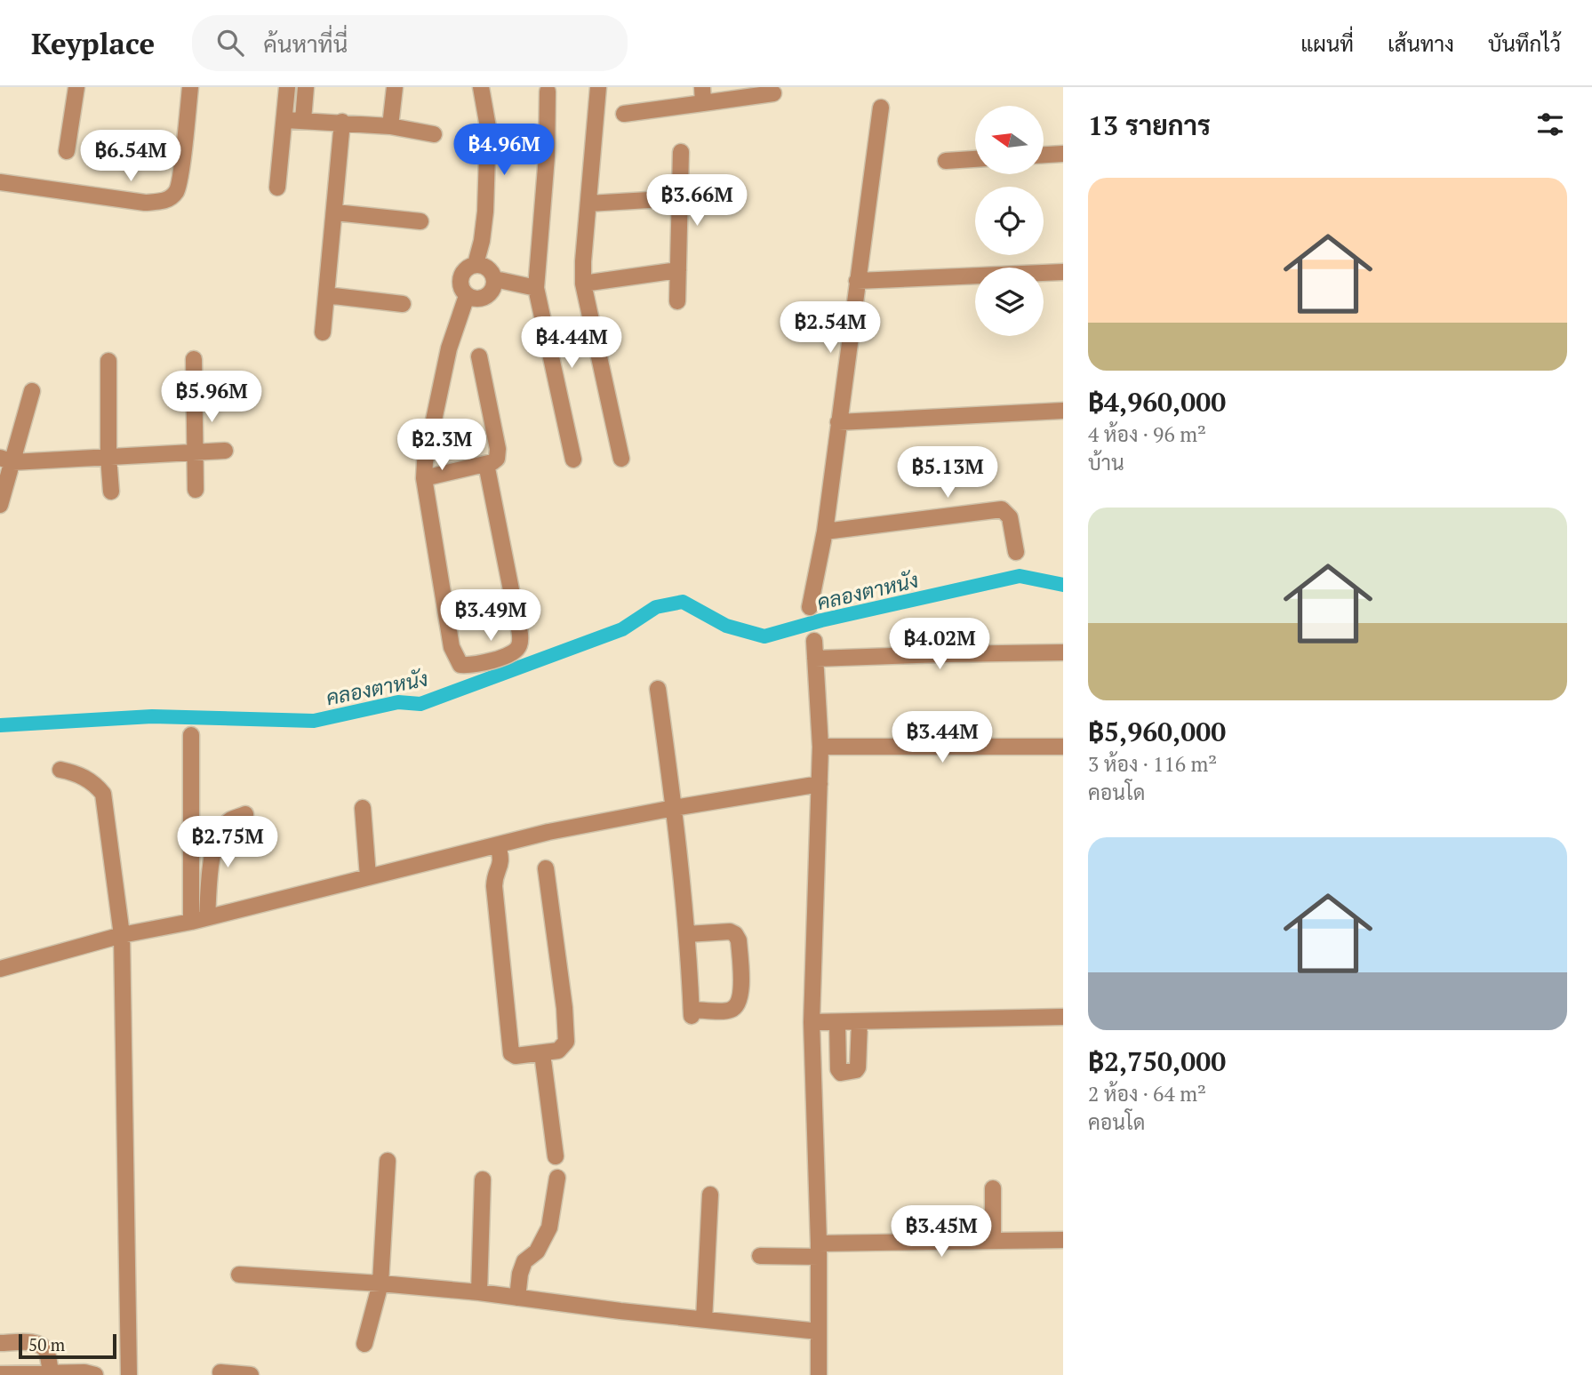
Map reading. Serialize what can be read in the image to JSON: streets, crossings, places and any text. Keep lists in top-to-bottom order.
{
  "water": ["คลองตาหนัง"],
  "scale_bar": "50 m",
  "north": "left",
  "page": {
    "header": "Keyplace",
    "search": "ค้นหาที่นี่",
    "nav": ["แผนที่", "เส้นทาง", "บันทึกไว้"],
    "heading": "13 รายการ",
    "price": [
      "฿4.96M",
      "฿6.54M",
      "฿3.66M",
      "฿2.54M",
      "฿4.44M",
      "฿5.96M",
      "฿2.3M",
      "฿5.13M",
      "฿3.49M",
      "฿4.02M",
      "฿3.44M",
      "฿2.75M",
      "฿3.45M"
    ],
    "list": [
      {
        "name": "฿4,960,000",
        "note": "4 ห้อง · 96 m² · บ้าน"
      },
      {
        "name": "฿5,960,000",
        "note": "3 ห้อง · 116 m² · คอนโด"
      },
      {
        "name": "฿2,750,000",
        "note": "2 ห้อง · 64 m² · คอนโด"
      }
    ],
    "scale": "50 m"
  }
}
